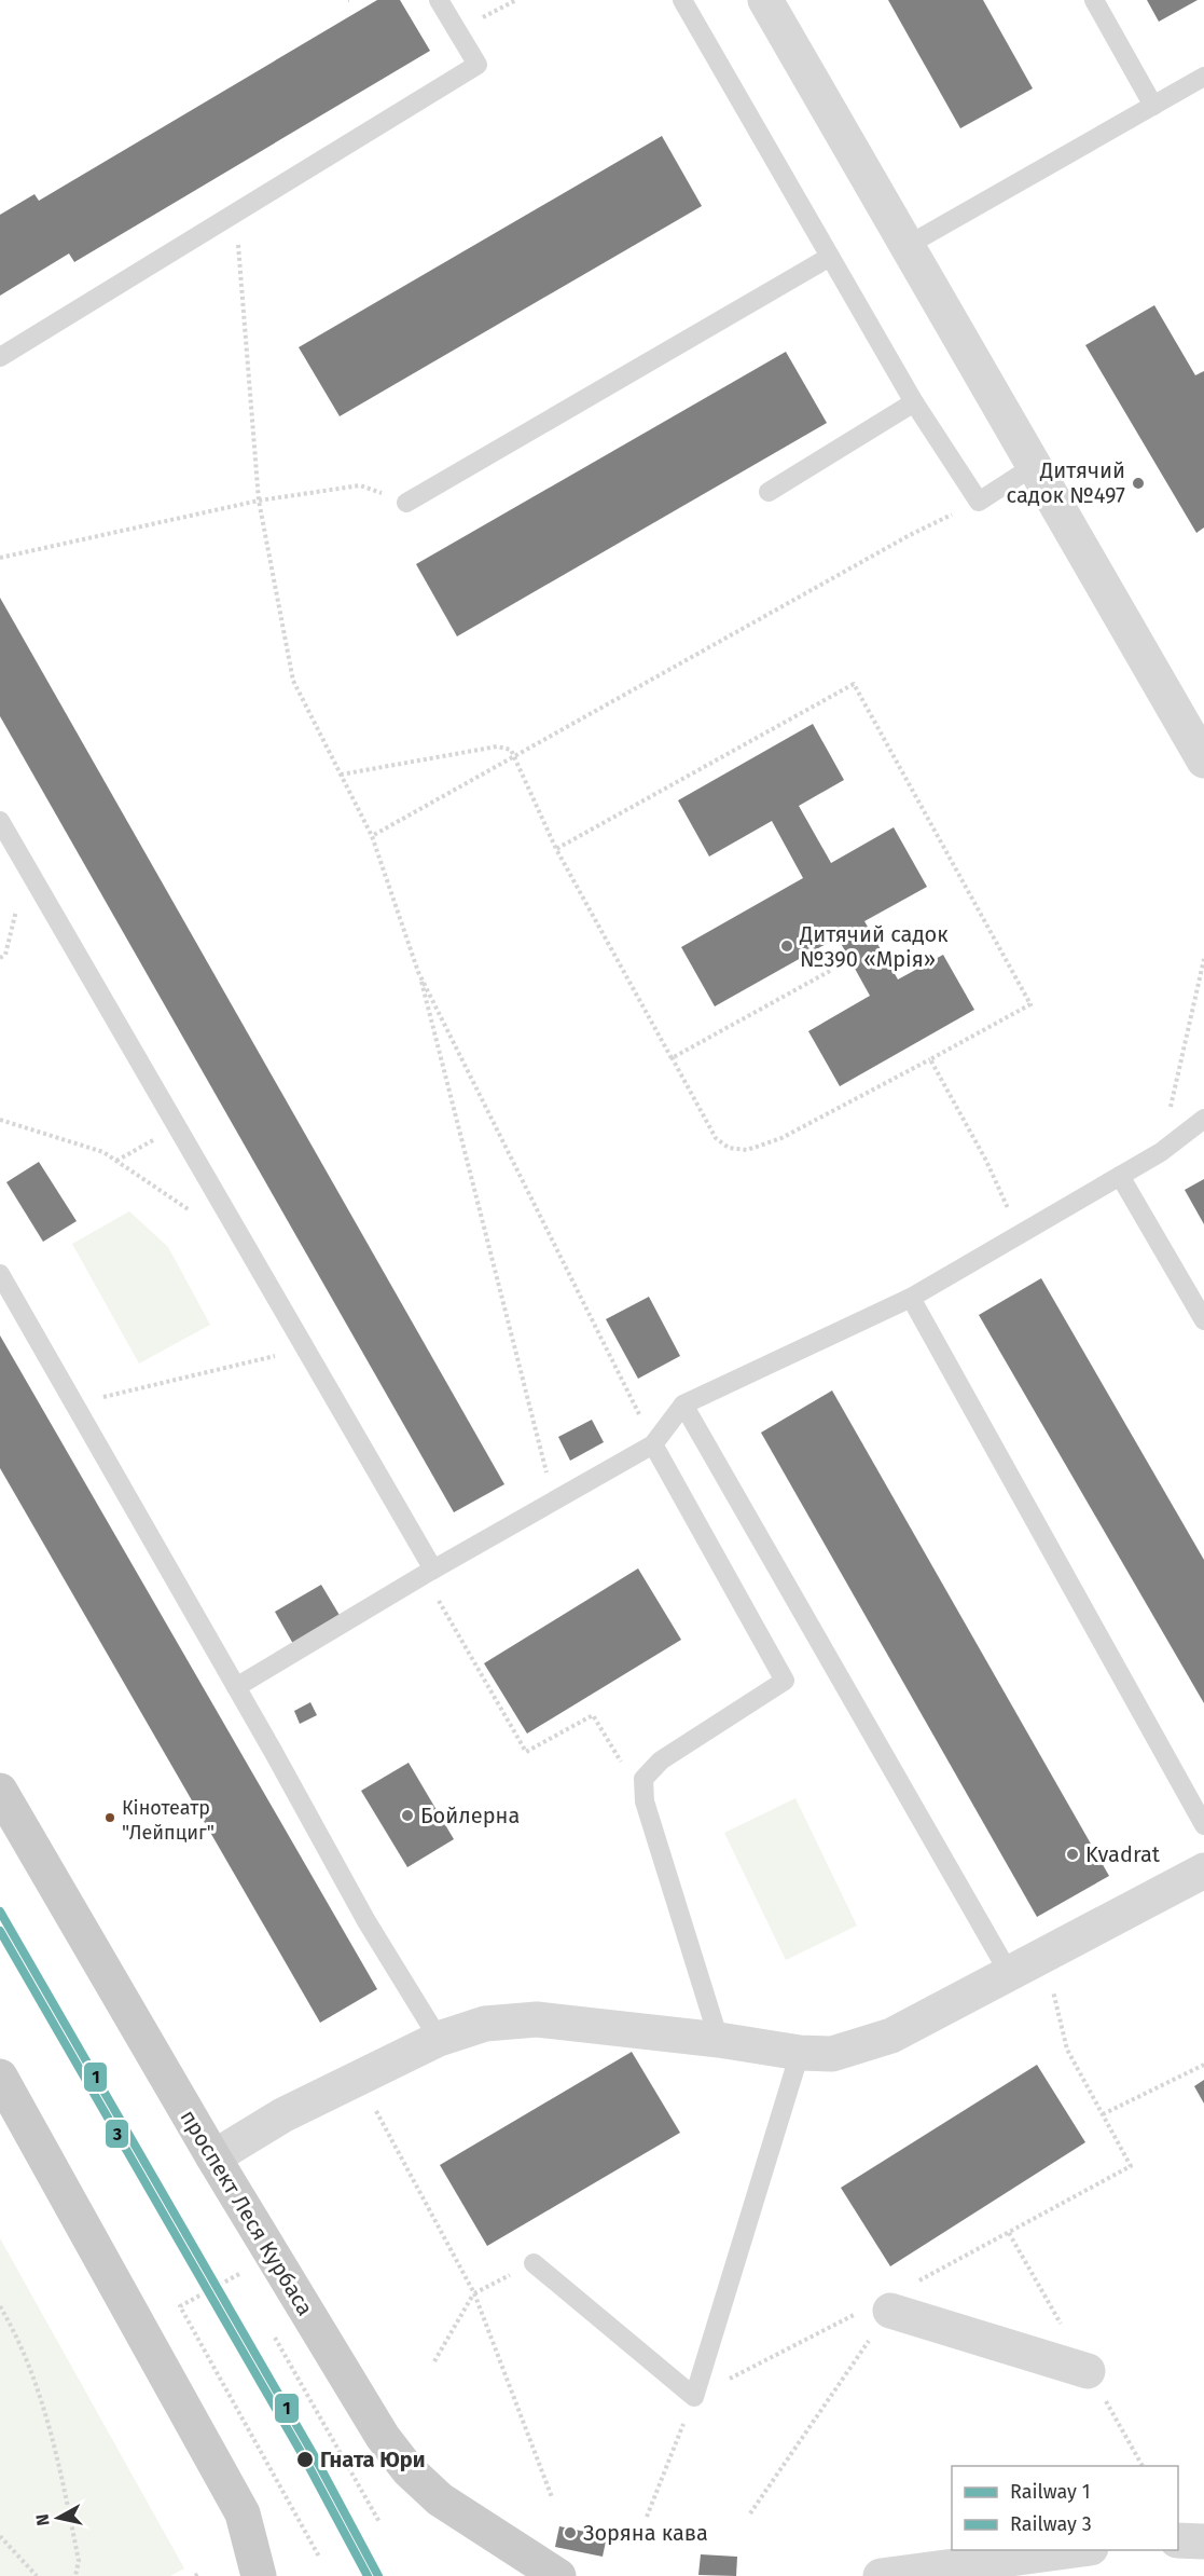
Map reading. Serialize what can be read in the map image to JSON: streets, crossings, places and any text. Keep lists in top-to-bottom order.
{
  "streets": {
    "main road": ["проспект Леся Курбаса"]
  },
  "places": [
    "Дитячий садок №497",
    "Дитячий садок №390 «Мрія»",
    "Бойлерна",
    "Кінотеатр \"Лейпциг\"",
    "Kvadrat",
    "Гната Юри",
    "Зоряна кава"
  ],
  "lines": ["rail line 1", "rail line 3"],
  "legend": ["Railway 1", "Railway 3"],
  "north": "left"
}
